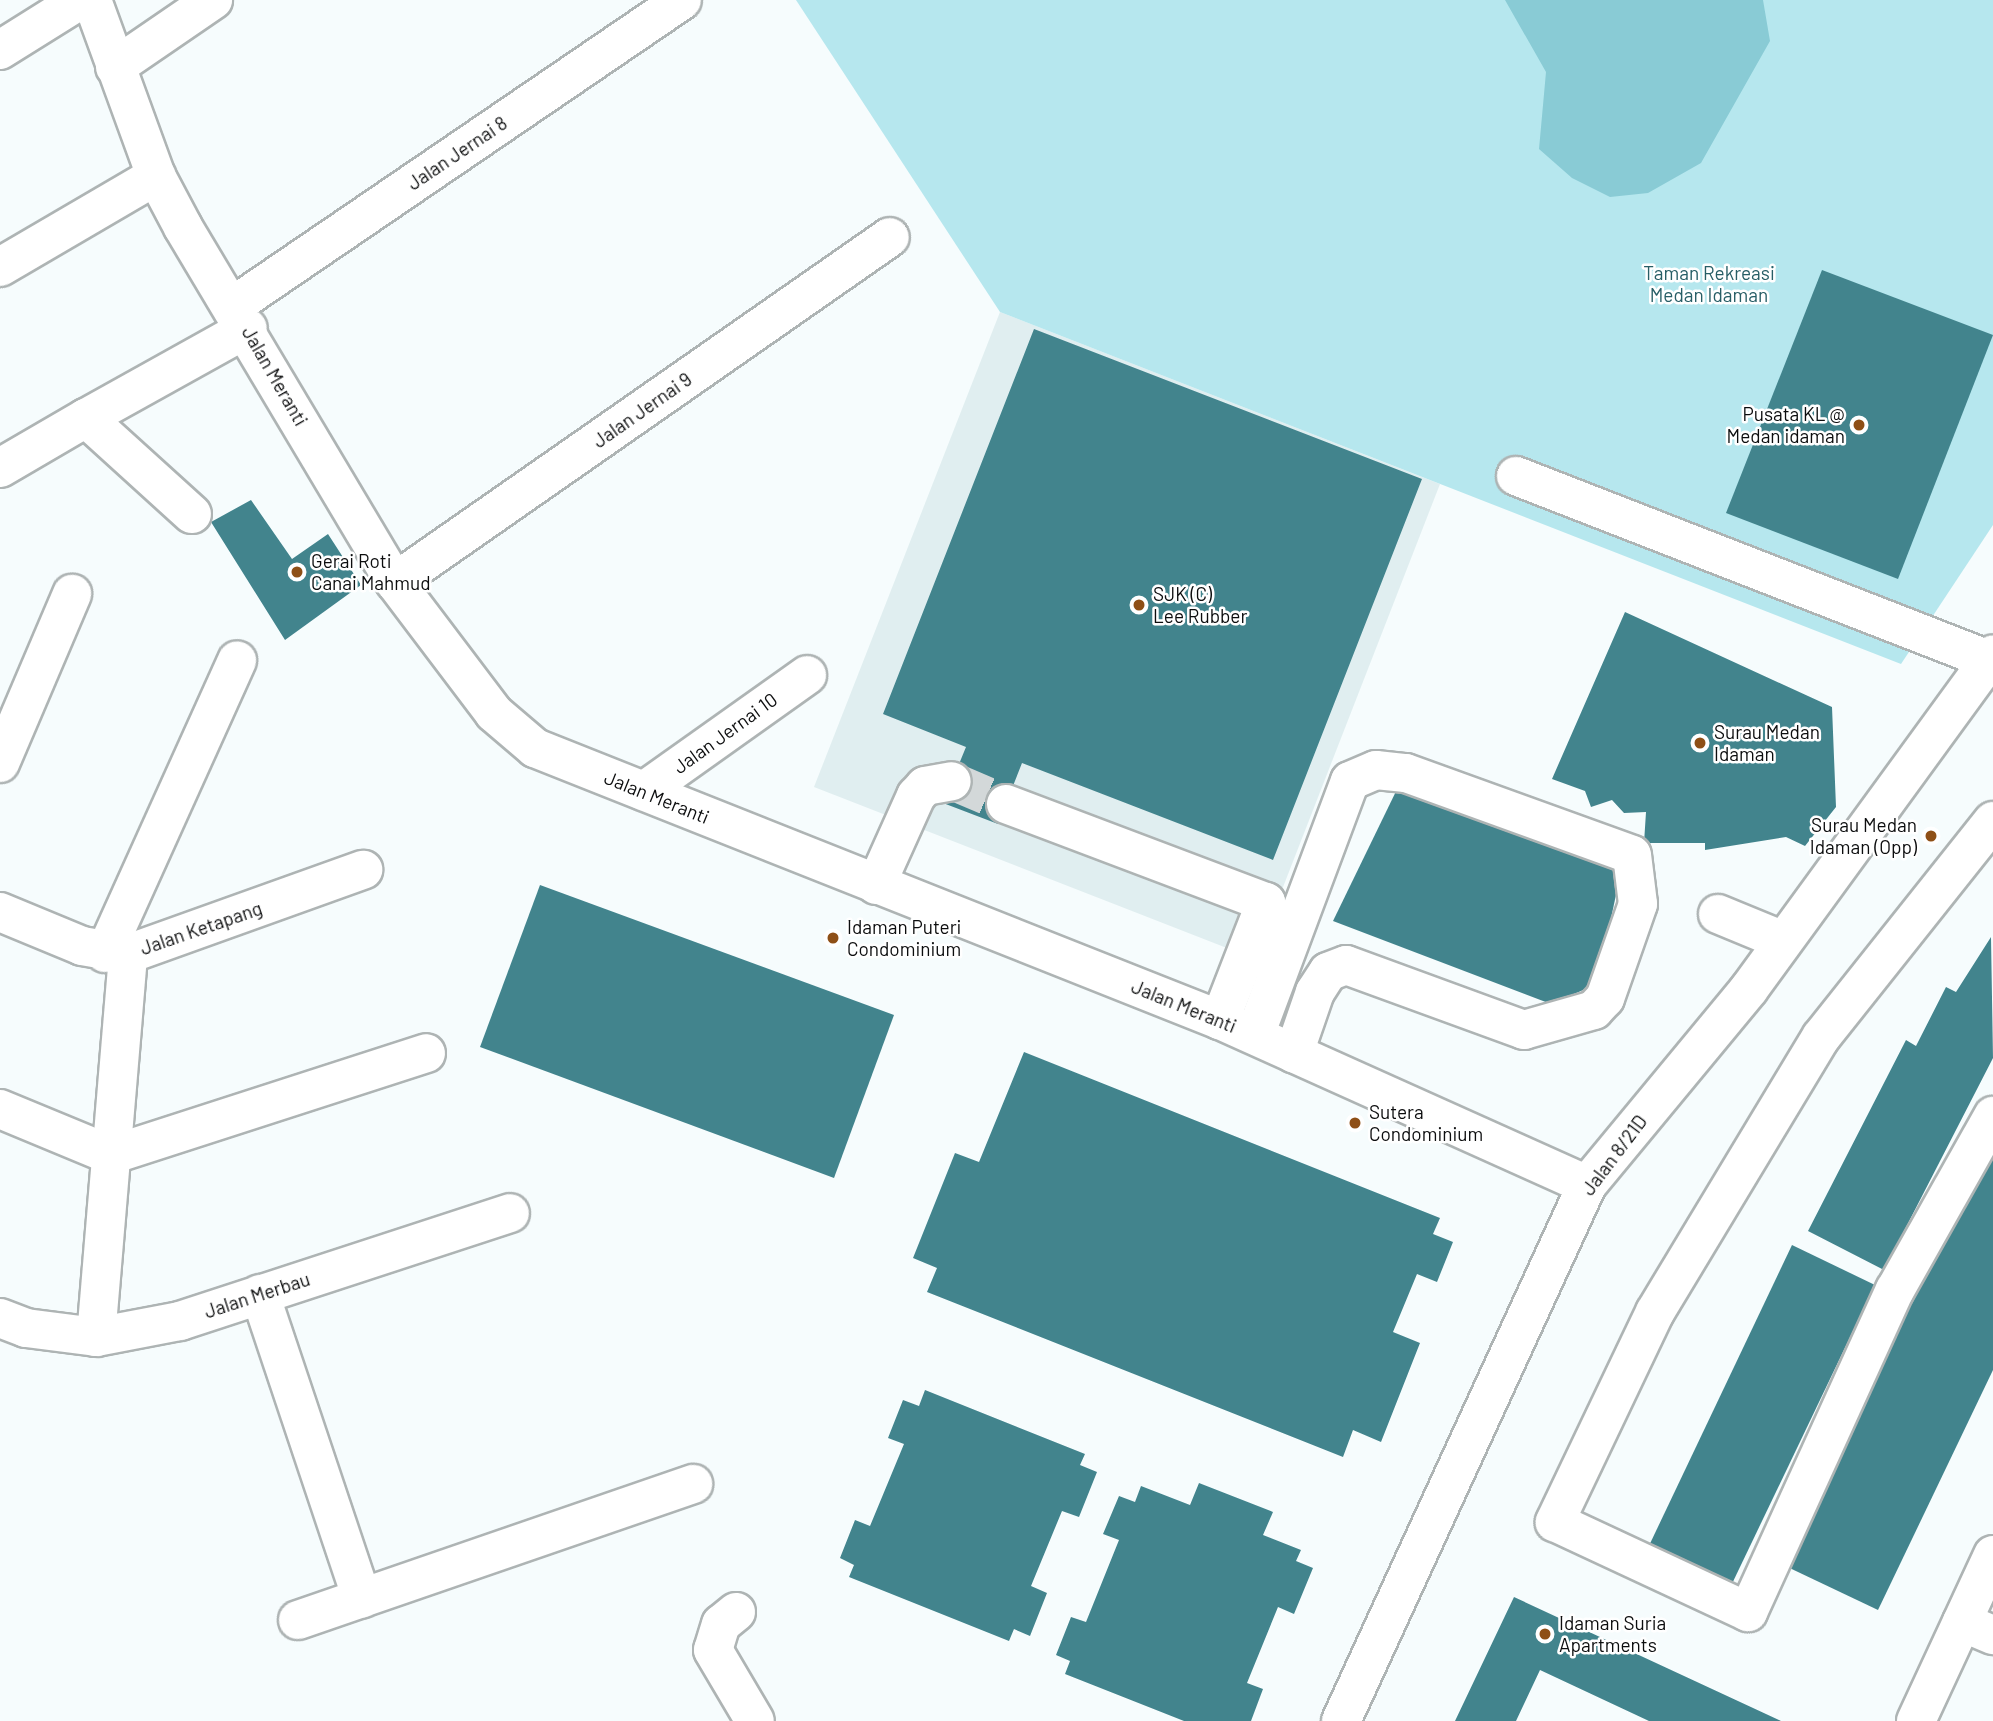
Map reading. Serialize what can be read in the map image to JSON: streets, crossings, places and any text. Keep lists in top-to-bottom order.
{
  "streets": {
    "street": [
      "Jalan Jernai 8",
      "Jalan Meranti",
      "Jalan Jernai 9",
      "Jalan Jernai 10",
      "Jalan Ketapang",
      "Jalan 8/21D",
      "Jalan Merbau"
    ]
  },
  "crossings": [
    ["Jalan Jernai 8", "Jalan Meranti"],
    ["Jalan Meranti", "Jalan Jernai 9"],
    ["Jalan Meranti", "Jalan Jernai 10"],
    ["Jalan Meranti", "Jalan 8/21D"]
  ],
  "parks": ["Taman Rekreasi Medan Idaman"],
  "places": [
    "Pusata KL @ Medan idaman",
    "Gerai Roti Canai Mahmud",
    "SJK (C) Lee Rubber",
    "Surau Medan Idaman",
    "Surau Medan Idaman (Opp)",
    "Idaman Puteri Condominium",
    "Sutera Condominium",
    "Idaman Suria Apartments"
  ]
}
